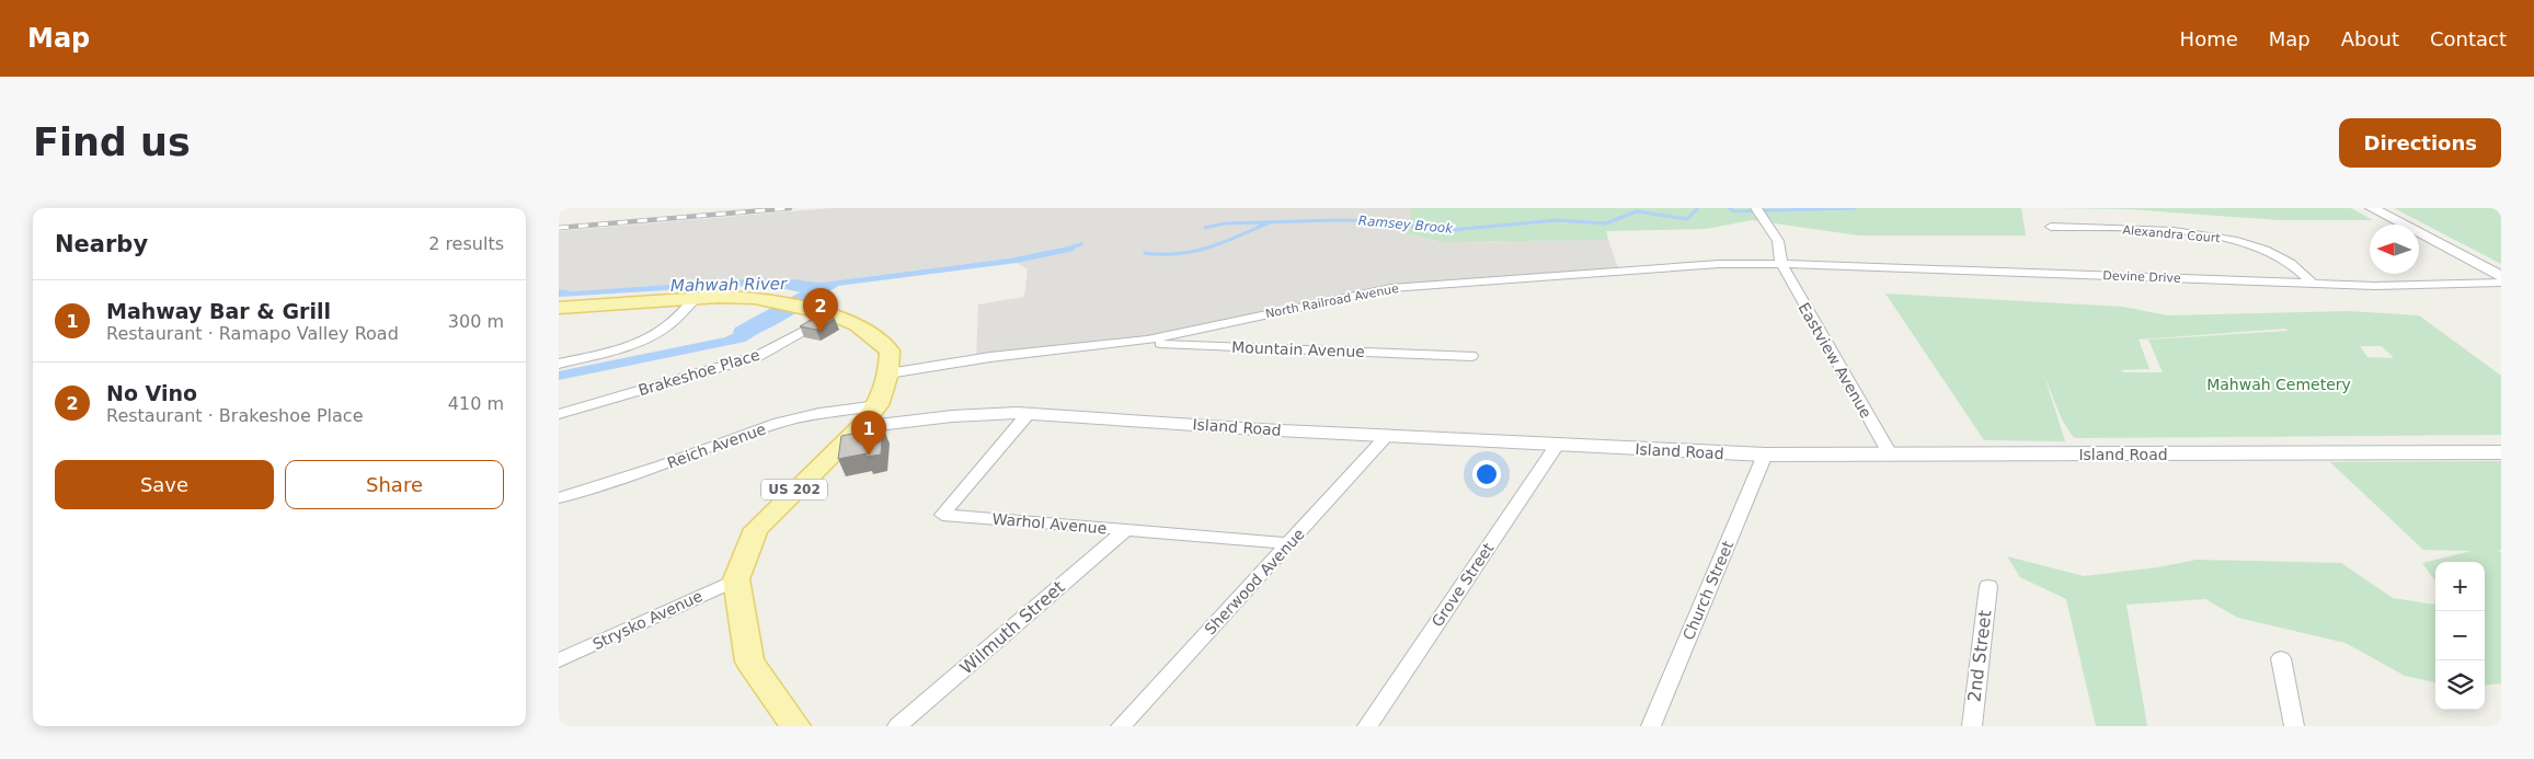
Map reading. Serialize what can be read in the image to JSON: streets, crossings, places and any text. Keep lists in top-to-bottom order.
{
  "streets": {
    "main road": ["Island Road", "US 202"],
    "street": [
      "Alexandra Court",
      "Devine Drive",
      "North Railroad Avenue",
      "Mountain Avenue",
      "Eastview Avenue",
      "Brakeshoe Place",
      "Reich Avenue",
      "Warhol Avenue",
      "Sherwood Avenue",
      "Grove Street",
      "Church Street",
      "Strysko Avenue",
      "Wilmuth Street",
      "2nd Street"
    ]
  },
  "crossings": [
    ["Alexandra Court", "Devine Drive"],
    ["Devine Drive", "North Railroad Avenue"],
    ["Devine Drive", "Eastview Avenue"],
    ["North Railroad Avenue", "Mountain Avenue"],
    ["North Railroad Avenue", "Eastview Avenue"],
    ["North Railroad Avenue", "US 202"],
    ["Eastview Avenue", "Island Road"],
    ["Brakeshoe Place", "US 202"],
    ["Island Road", "US 202"],
    ["Island Road", "Warhol Avenue"],
    ["Island Road", "Sherwood Avenue"],
    ["Island Road", "Grove Street"],
    ["Island Road", "Church Street"],
    ["Reich Avenue", "US 202"],
    ["US 202", "Strysko Avenue"],
    ["Warhol Avenue", "Sherwood Avenue"],
    ["Warhol Avenue", "Wilmuth Street"]
  ],
  "water": ["Ramsey Brook", "Mahwah River"],
  "parks": ["Mahwah Cemetery"],
  "north": "left",
  "page": {
    "header": "Map",
    "nav": [
      "Home",
      "Map",
      "About",
      "Contact"
    ],
    "buttons": [
      "Directions",
      ["Save", "Share"]
    ],
    "title": "Find us",
    "heading": ["Nearby", "2 results"],
    "list": [
      {
        "mark": "1",
        "name": "Mahway Bar & Grill",
        "note": "Restaurant · Ramapo Valley Road",
        "value": "300 m"
      },
      {
        "mark": "2",
        "name": "No Vino",
        "note": "Restaurant · Brakeshoe Place",
        "value": "410 m"
      }
    ],
    "pins": ["2", "1"],
    "map_buttons": ["+", "−"]
  }
}
